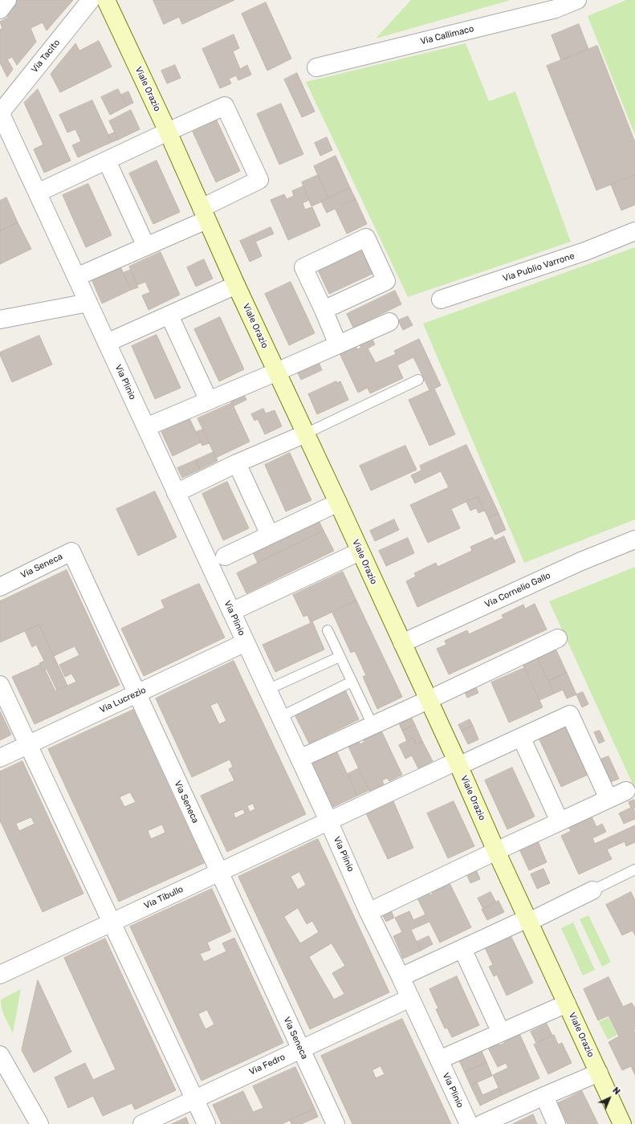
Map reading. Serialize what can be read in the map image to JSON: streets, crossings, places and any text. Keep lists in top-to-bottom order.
{
  "streets": {
    "street": [
      "Via Callimaco",
      "Via Tacito",
      "Viale Orazio",
      "Via Publio Varrone",
      "Via Plinio",
      "Via Seneca",
      "Via Cornelio Gallo",
      "Via Lucrezio",
      "Via Tibullo",
      "Via Fedro"
    ]
  },
  "crossings": [
    ["Via Tacito", "Via Plinio"],
    ["Viale Orazio", "Via Cornelio Gallo"],
    ["Viale Orazio", "Via Tibullo"],
    ["Via Plinio", "Via Lucrezio"],
    ["Via Plinio", "Via Tibullo"],
    ["Via Plinio", "Via Fedro"],
    ["Via Seneca", "Via Lucrezio"],
    ["Via Seneca", "Via Tibullo"],
    ["Via Seneca", "Via Fedro"]
  ],
  "north": "top right"
}
